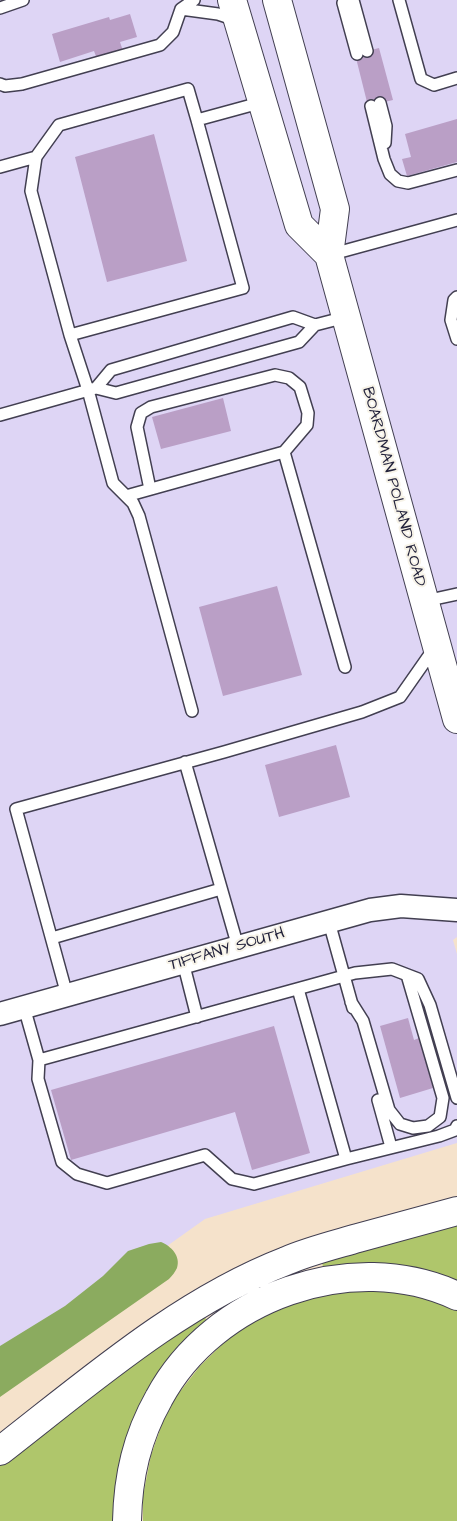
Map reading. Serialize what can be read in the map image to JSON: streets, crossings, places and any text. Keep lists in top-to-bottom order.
{
  "streets": {
    "main road": ["BOARDMAN POLAND ROAD"],
    "street": ["TIFFANY SOUTH"]
  }
}
